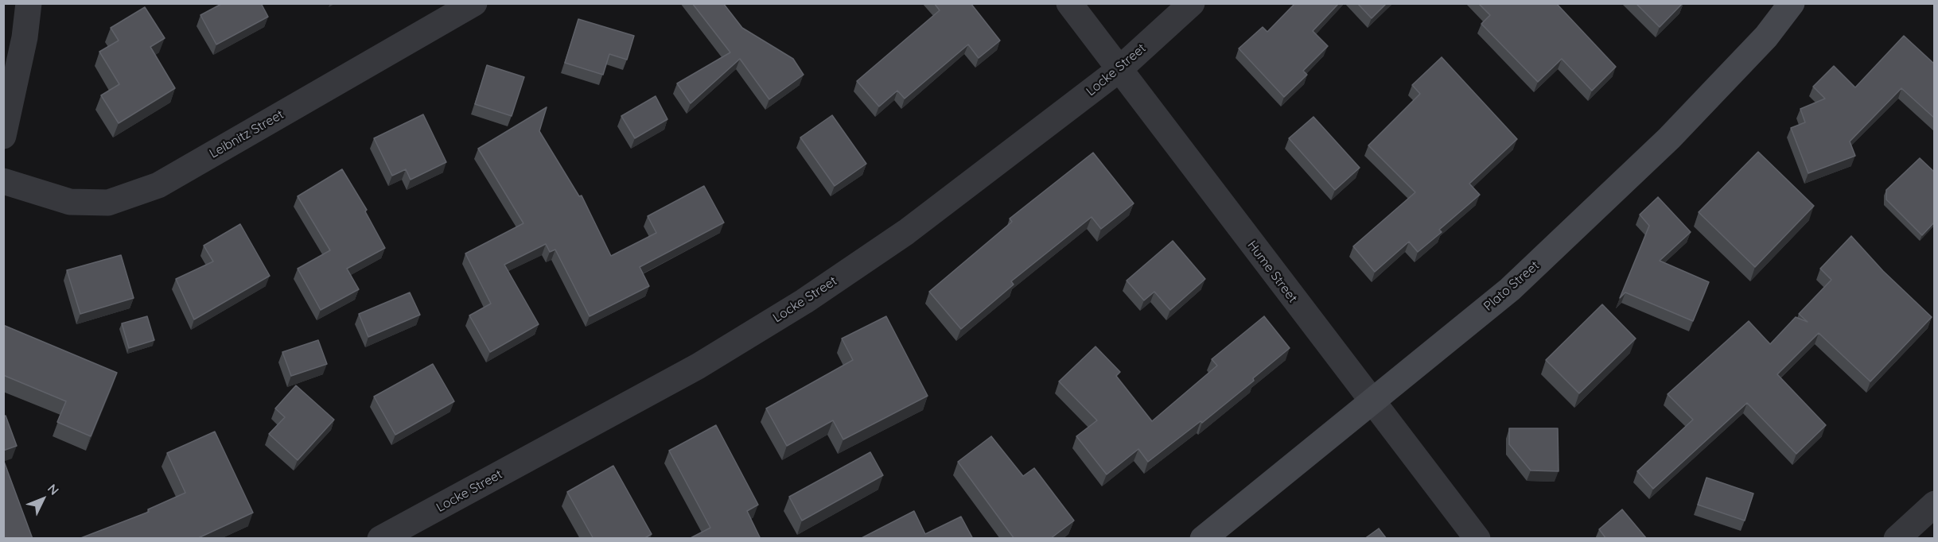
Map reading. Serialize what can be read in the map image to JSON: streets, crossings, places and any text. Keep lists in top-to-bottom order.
{
  "streets": {
    "street": [
      "Locke Street",
      "Leibnitz Street",
      "Hume Street",
      "Plato Street"
    ]
  },
  "crossings": [
    ["Locke Street", "Hume Street"],
    ["Hume Street", "Plato Street"]
  ],
  "north": "top right"
}
